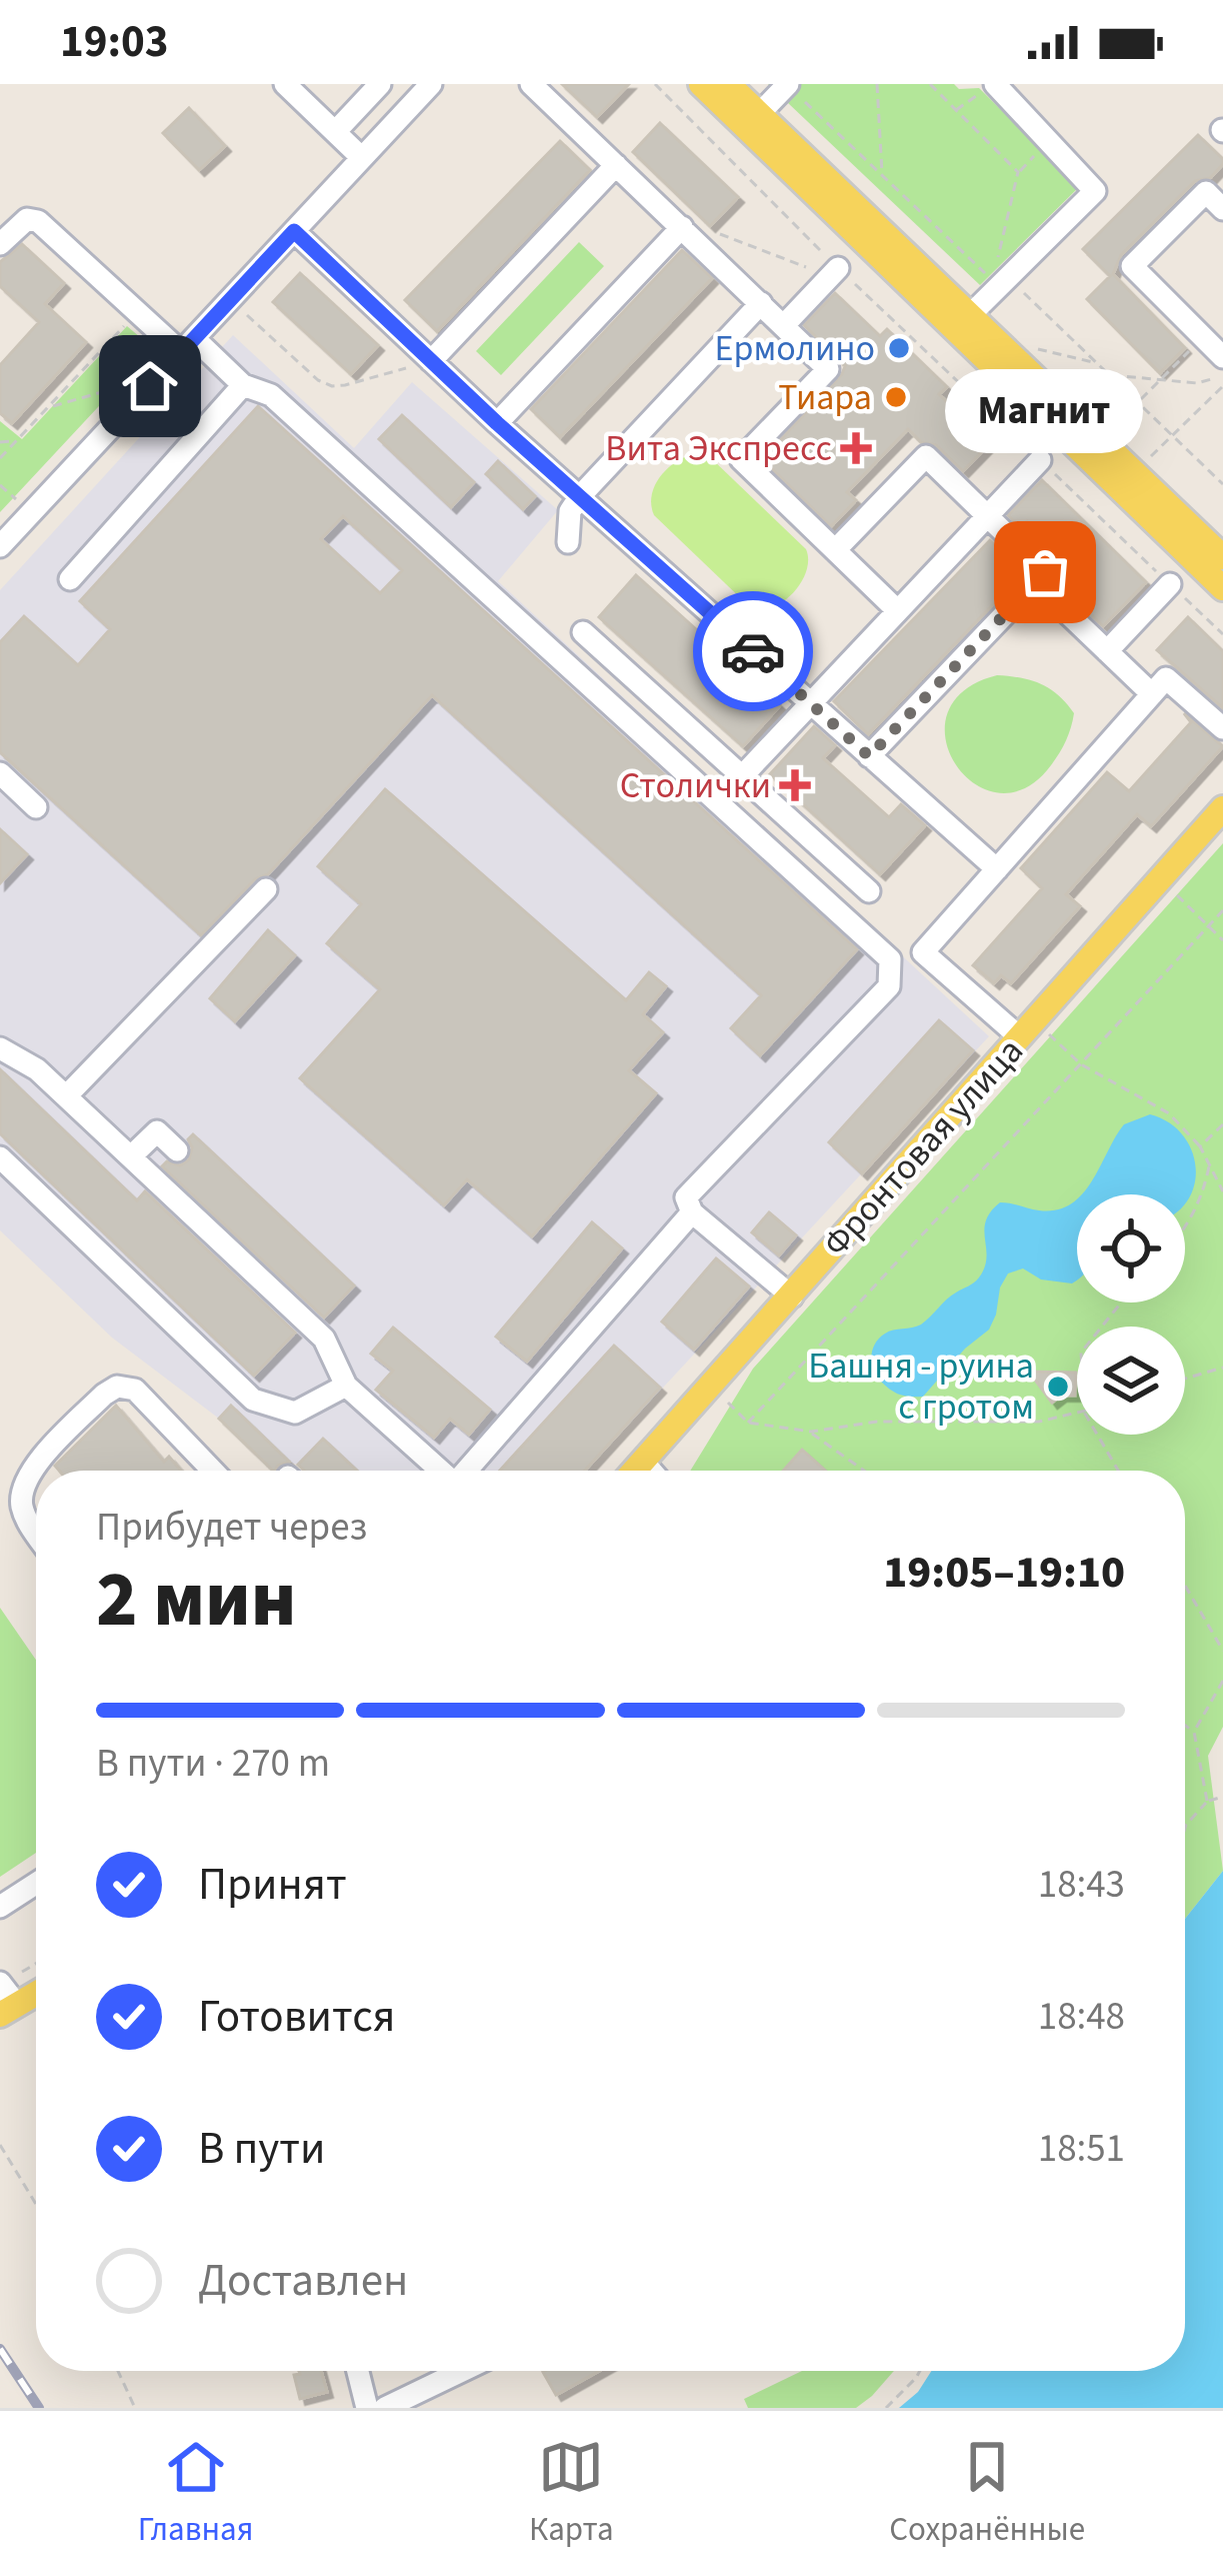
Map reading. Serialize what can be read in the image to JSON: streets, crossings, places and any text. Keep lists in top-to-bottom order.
{
  "streets": {
    "main road": ["Фронтовая улица"]
  },
  "places": {
    "other": [
      "Ермолино",
      "Тиара",
      "Магнит",
      "Башня - руина с гротом"
    ],
    "health": ["Вита Экспресс", "Столички"]
  },
  "page": {
    "status": "19:03",
    "bubble": "Магнит",
    "heading": ["2 мин", "Прибудет через", "19:05–19:10"],
    "bar": "В пути · 270 m",
    "list": [
      ["Принят", "18:43"],
      ["Готовится", "18:48"],
      ["В пути", "18:51"],
      "Доставлен"
    ],
    "tabs": ["Главная", "Карта", "Сохранённые"]
  }
}
